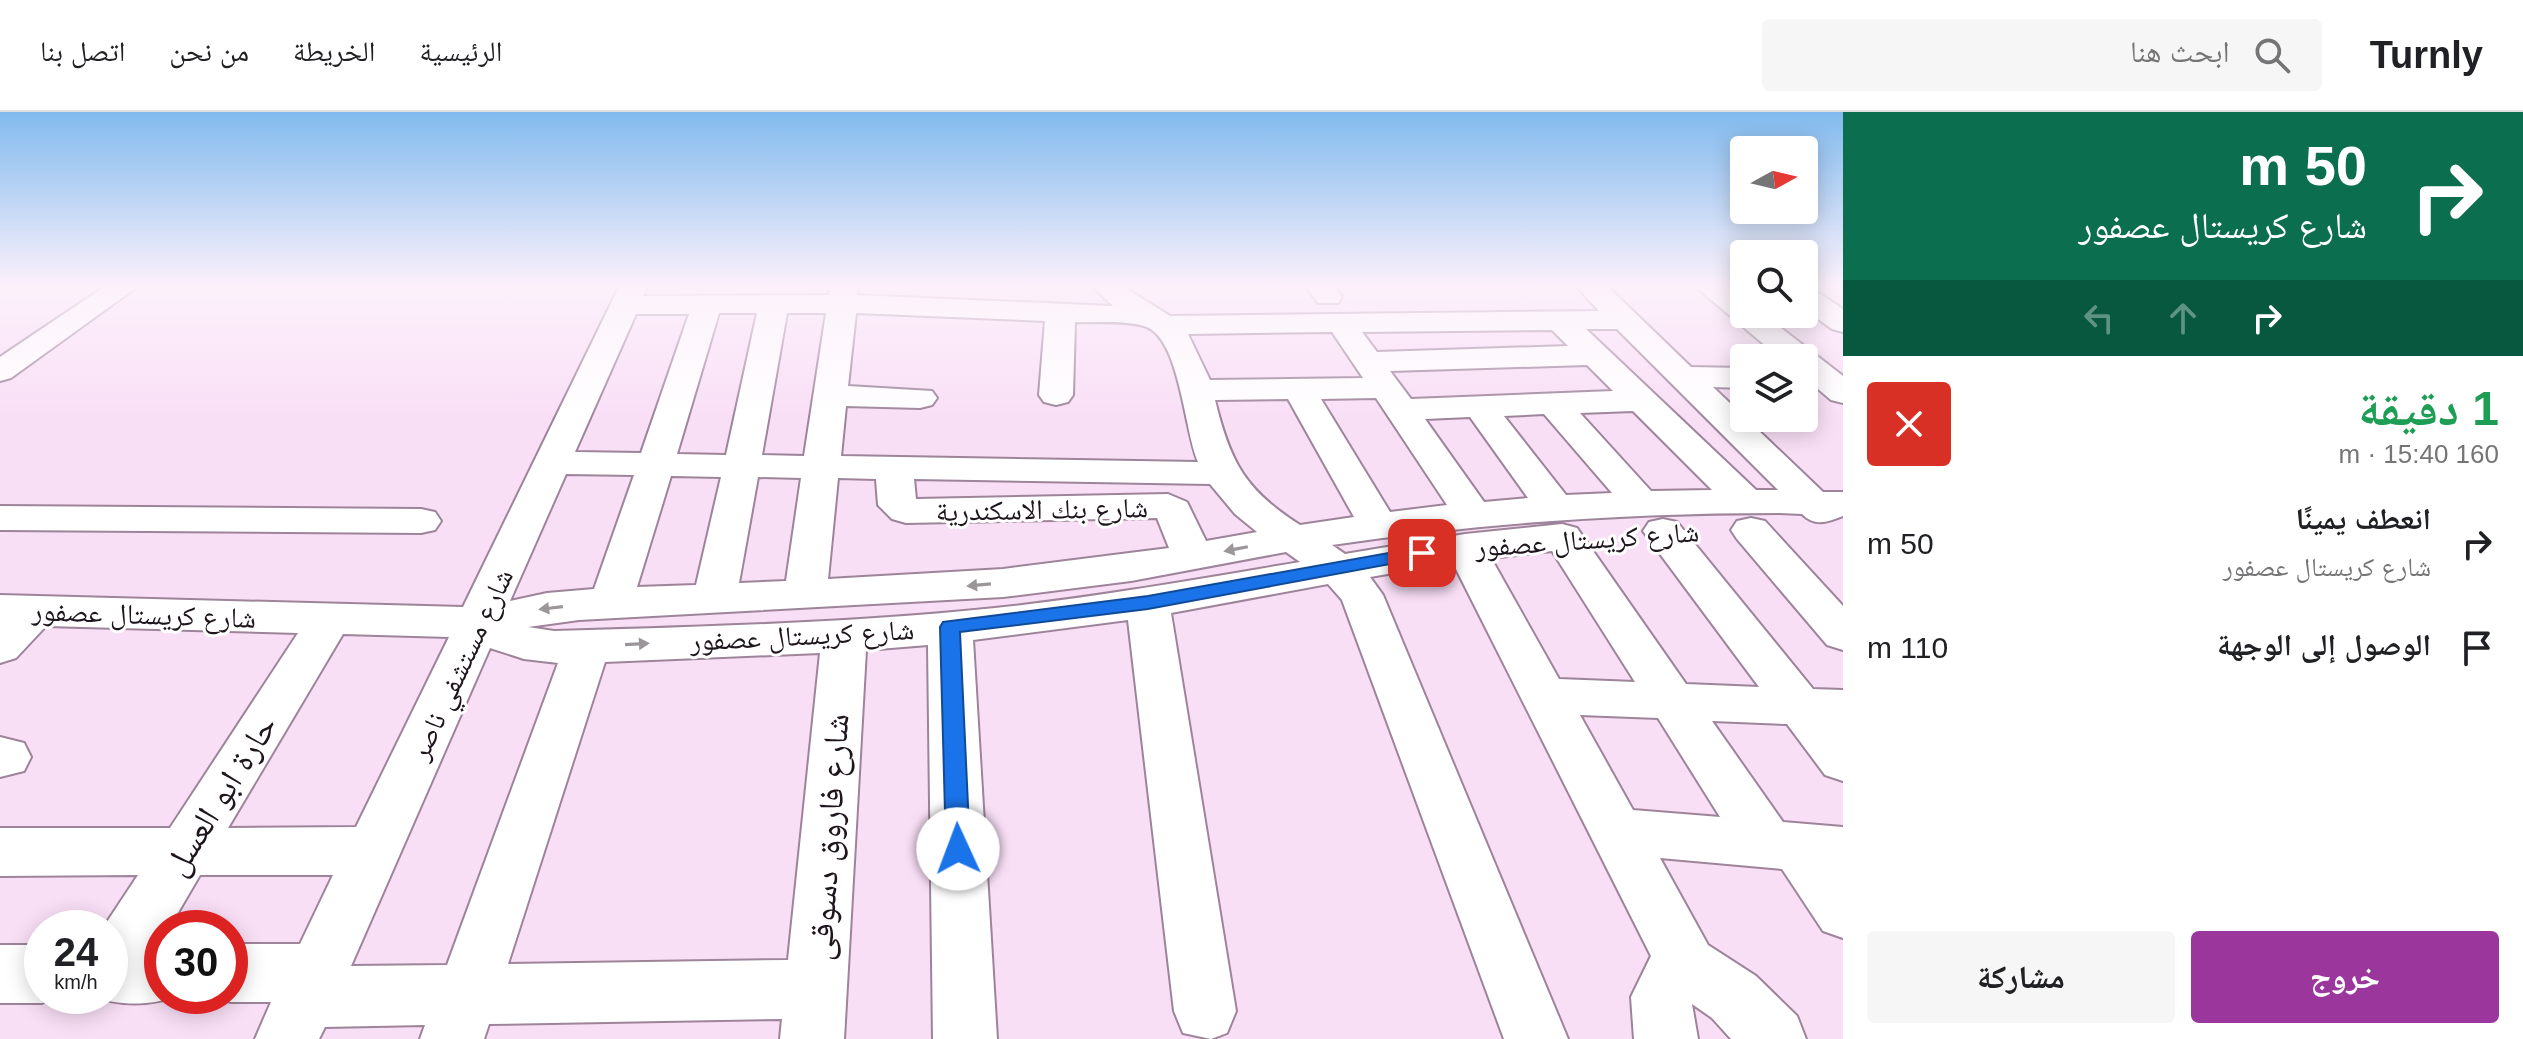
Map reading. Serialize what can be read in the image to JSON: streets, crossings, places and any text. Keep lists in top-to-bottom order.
{
  "streets": {
    "street": [
      "شارع بنك الاسكندرية",
      "شارع كريستال عصفور",
      "شارع مستشفي ناصر",
      "حارة ابو العسل",
      "شارع فاروق دسوقى"
    ]
  },
  "crossings": [
    ["شارع بنك الاسكندرية", "شارع كريستال عصفور"],
    ["شارع كريستال عصفور", "شارع مستشفي ناصر"],
    ["شارع كريستال عصفور", "حارة ابو العسل"],
    ["شارع كريستال عصفور", "شارع فاروق دسوقى"]
  ],
  "north": "right",
  "page": {
    "header": "Turnly",
    "search": "ابحث هنا",
    "nav": [
      "الرئيسية",
      "الخريطة",
      "من نحن",
      "اتصل بنا"
    ],
    "turn": ["50 m", "شارع كريستال عصفور"],
    "heading": ["1 دقيقة", "160 m · 15:40"],
    "list": [
      {
        "name": "انعطف يمينًا",
        "note": "شارع كريستال عصفور",
        "value": "50 m"
      },
      {
        "name": "الوصول إلى الوجهة",
        "value": "110 m"
      }
    ],
    "speed": "24 km/h",
    "limit": "30",
    "buttons": ["خروج", "مشاركة"]
  }
}
